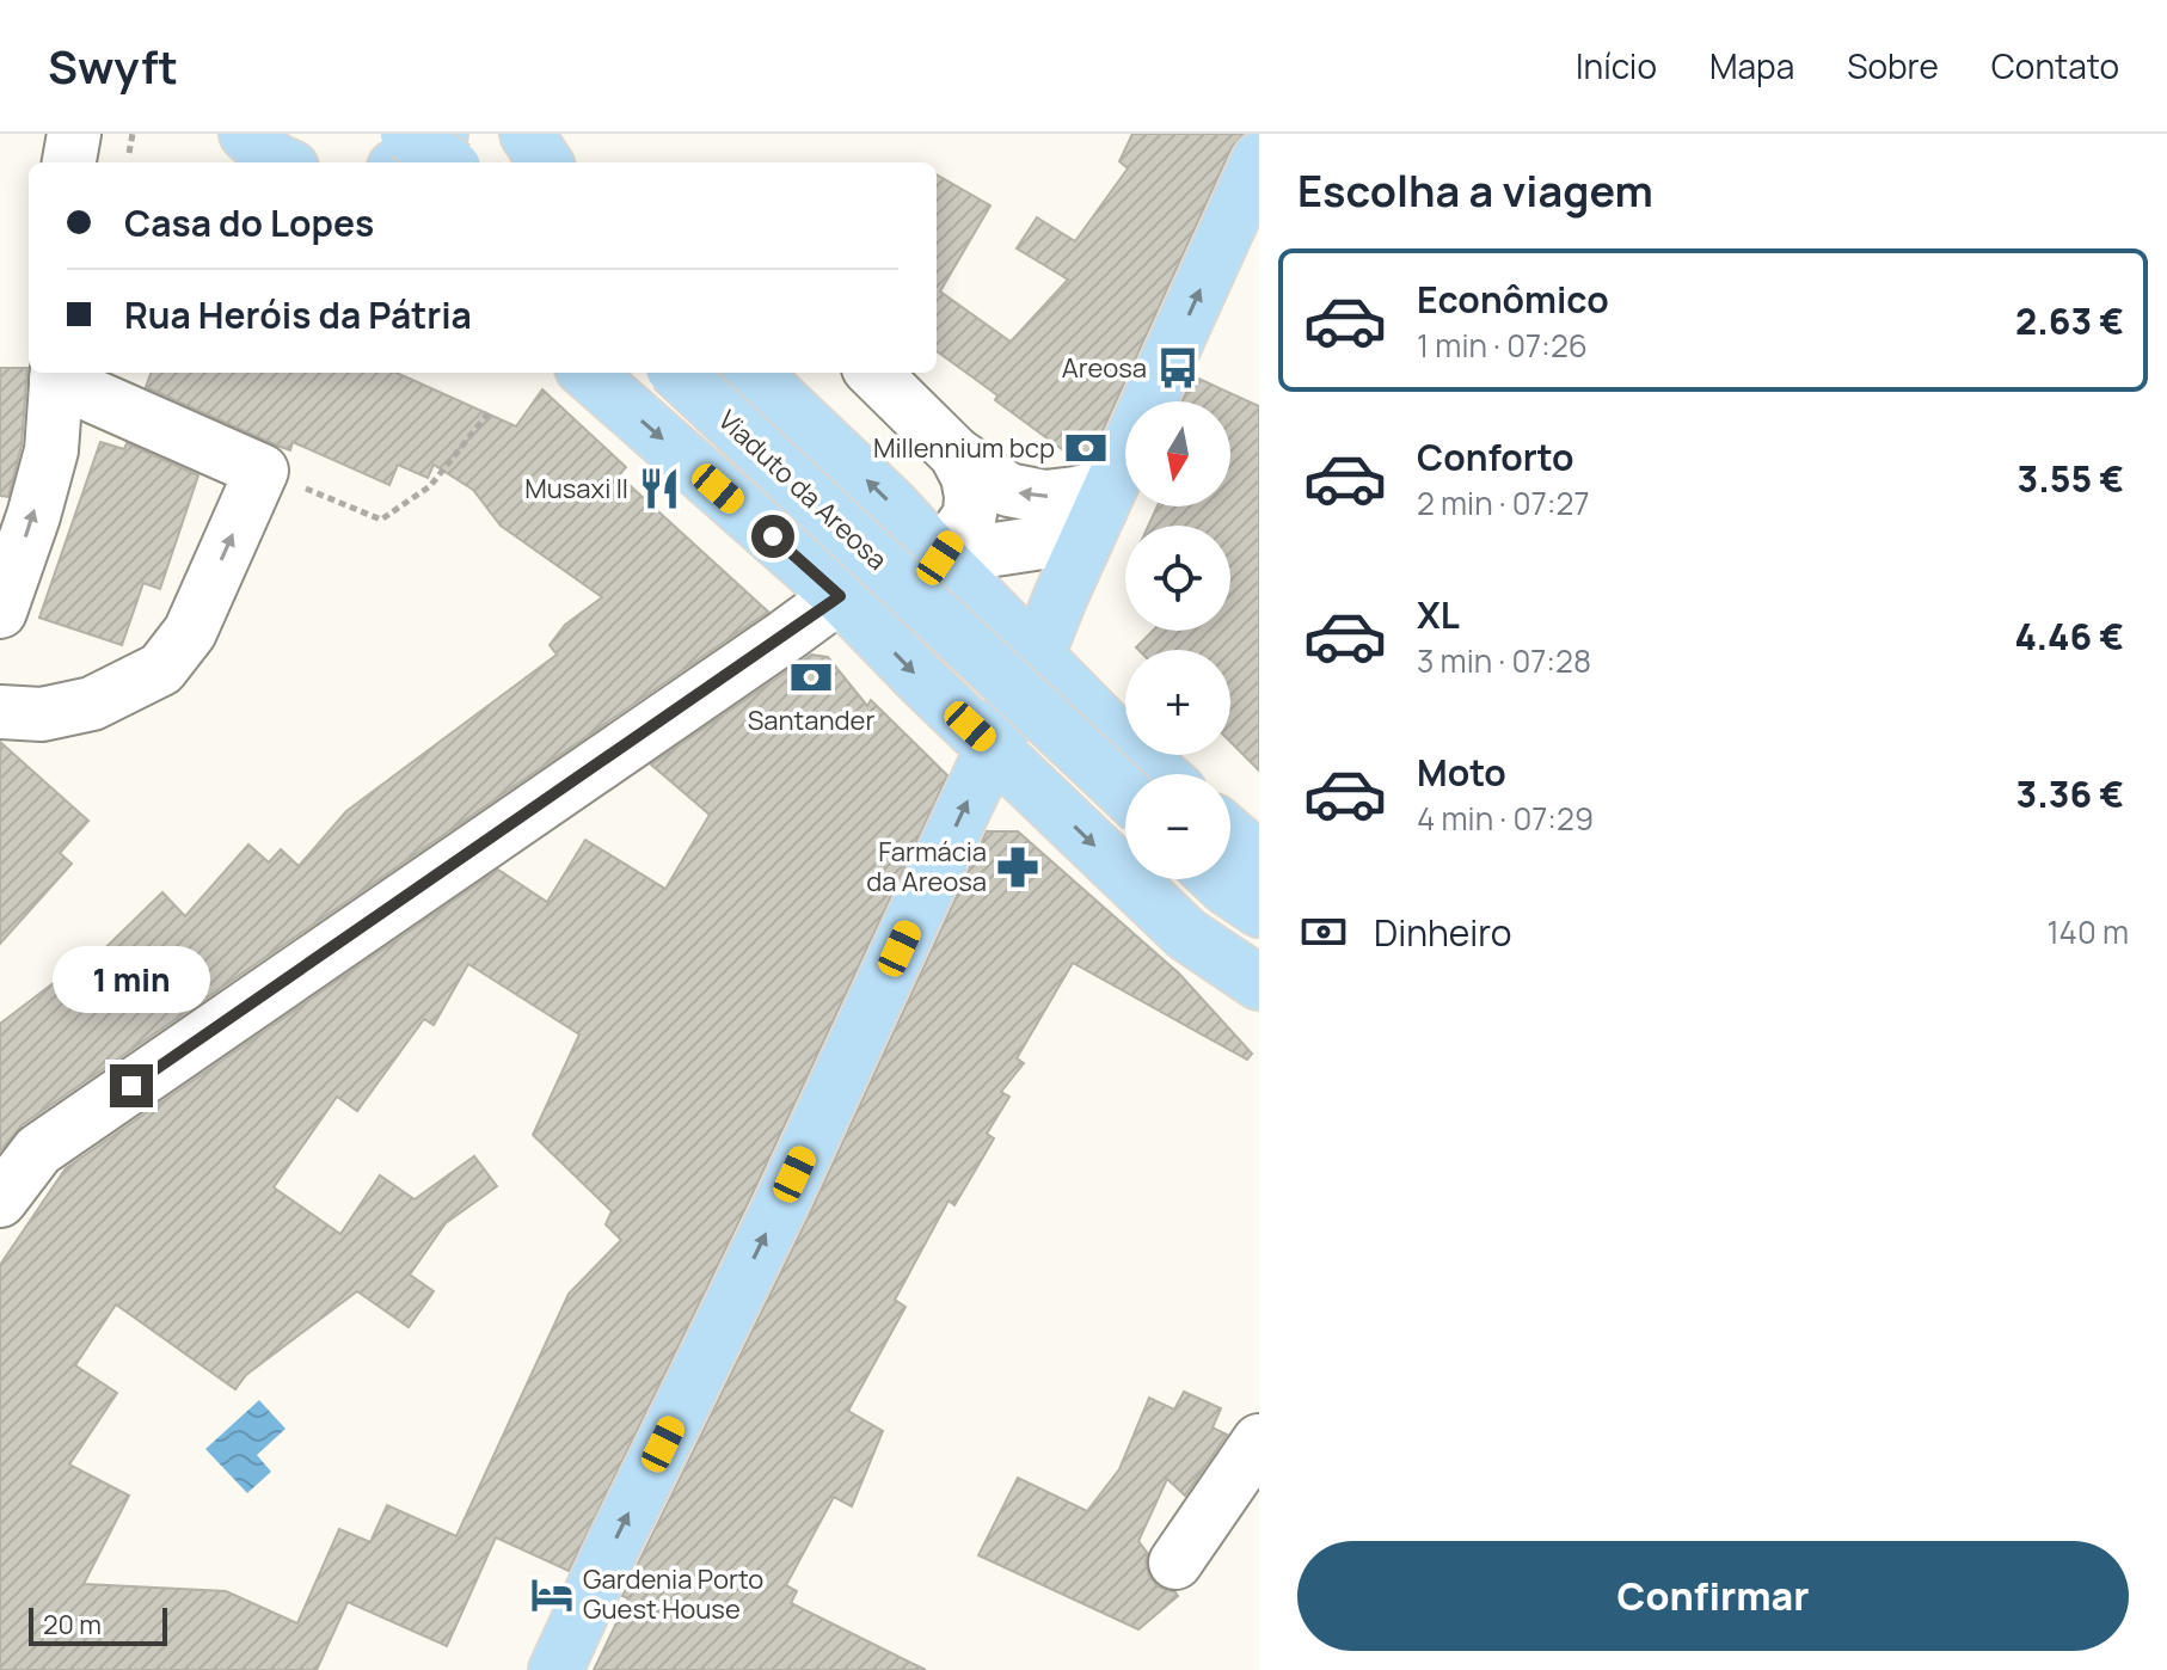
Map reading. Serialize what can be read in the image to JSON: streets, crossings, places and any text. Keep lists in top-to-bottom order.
{
  "streets": {
    "main road": ["Viaduto da Areosa"]
  },
  "places": {
    "bus stop": ["Areosa"],
    "bank": ["Millennium bcp", "Santander"],
    "restaurant": ["Musaxi II"],
    "pharmacy": ["Farmácia da Areosa"],
    "hotel": ["Gardenia Porto Guest House"]
  },
  "scale_bar": "20 m",
  "north": "bottom",
  "page": {
    "header": "Swyft",
    "nav": [
      "Início",
      "Mapa",
      "Sobre",
      "Contato"
    ],
    "heading": "Escolha a viagem",
    "banner": ["Casa do Lopes", "Rua Heróis da Pátria"],
    "list": [
      {
        "name": "Econômico",
        "note": "1 min · 07:26",
        "value": "2.63 €"
      },
      {
        "name": "Conforto",
        "note": "2 min · 07:27",
        "value": "3.55 €"
      },
      {
        "name": "XL",
        "note": "3 min · 07:28",
        "value": "4.46 €"
      },
      {
        "name": "Moto",
        "note": "4 min · 07:29",
        "value": "3.36 €"
      }
    ],
    "map_buttons": ["+", "−"],
    "pay": ["Dinheiro", "140 m"],
    "bubble": "1 min",
    "buttons": "Confirmar",
    "scale": "20 m"
  }
}
